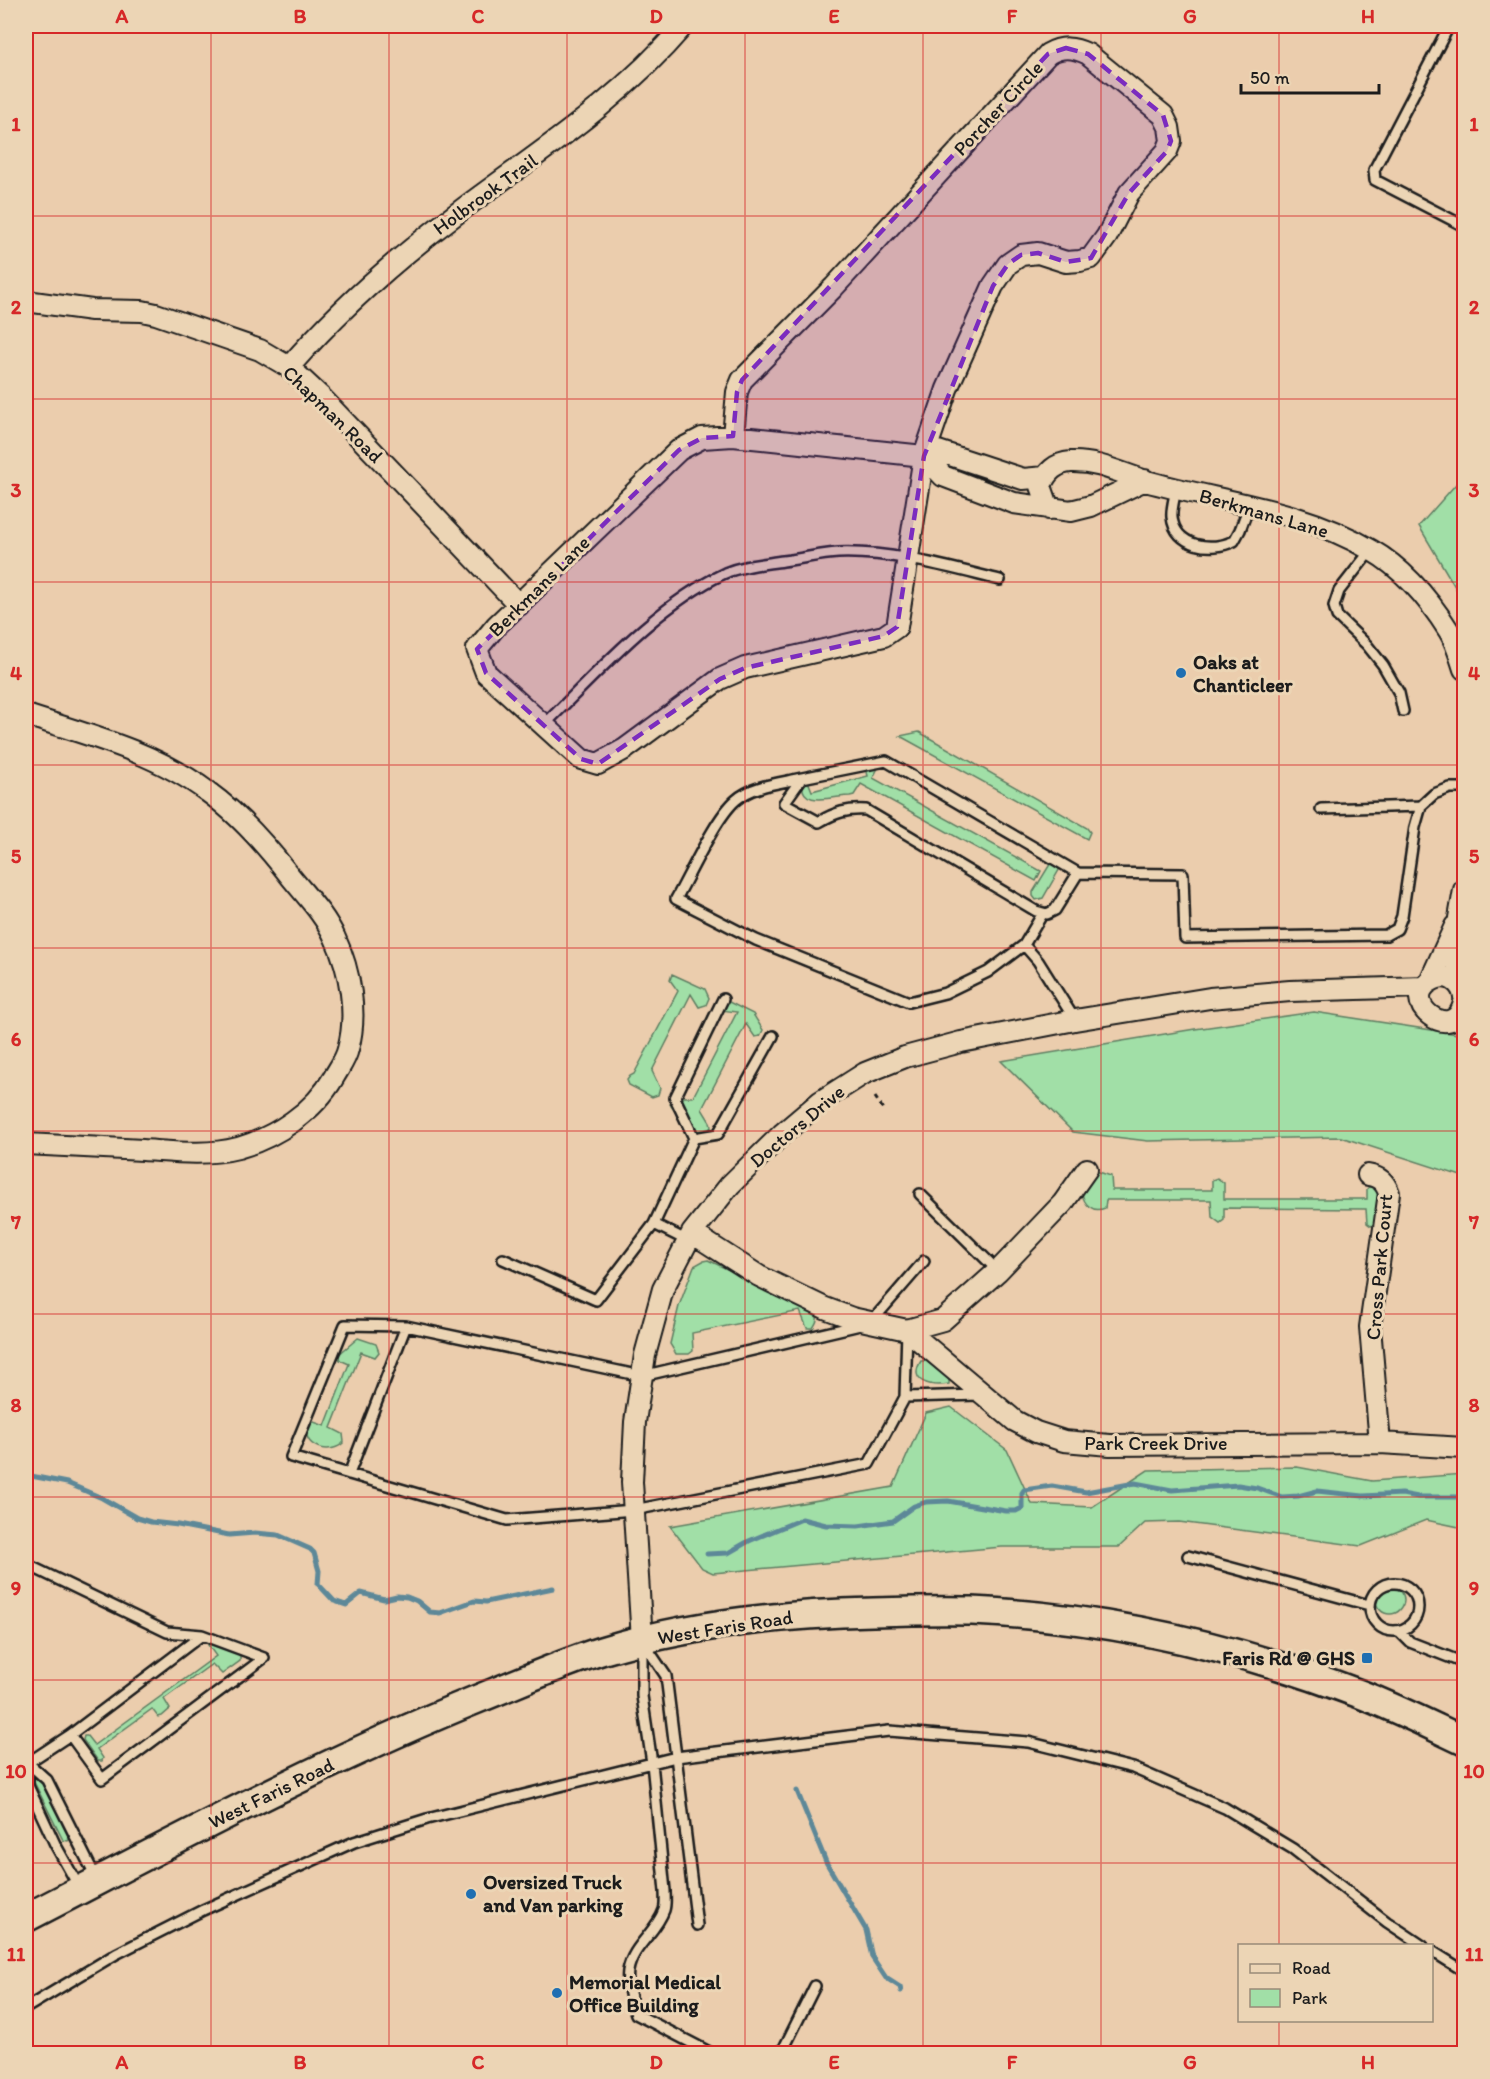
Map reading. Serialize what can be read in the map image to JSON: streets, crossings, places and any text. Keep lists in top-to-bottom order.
{
  "streets": {
    "main road": ["West Faris Road"],
    "street": [
      "Porcher Circle",
      "Holbrook Trail",
      "Chapman Road",
      "Berkmans Lane",
      "Doctors Drive",
      "Cross Park Court",
      "Park Creek Drive"
    ]
  },
  "crossings": [
    ["Porcher Circle", "Berkmans Lane"],
    ["Holbrook Trail", "Chapman Road"],
    ["Chapman Road", "Berkmans Lane"],
    ["Doctors Drive", "Park Creek Drive"],
    ["Doctors Drive", "West Faris Road"],
    ["Cross Park Court", "Park Creek Drive"]
  ],
  "places": {
    "other": ["Oaks at Chanticleer", "Oversized Truck and Van parking", "Memorial Medical Office Building"],
    "transit": ["Faris Rd @ GHS"]
  },
  "legend": ["Road", "Park"],
  "scale_bar": "50 m",
  "grid": {
    "columns": [
      "A",
      "B",
      "C",
      "D",
      "E",
      "F",
      "G",
      "H"
    ],
    "rows": [
      "1",
      "2",
      "3",
      "4",
      "5",
      "6",
      "7",
      "8",
      "9",
      "10",
      "11"
    ]
  }
}
